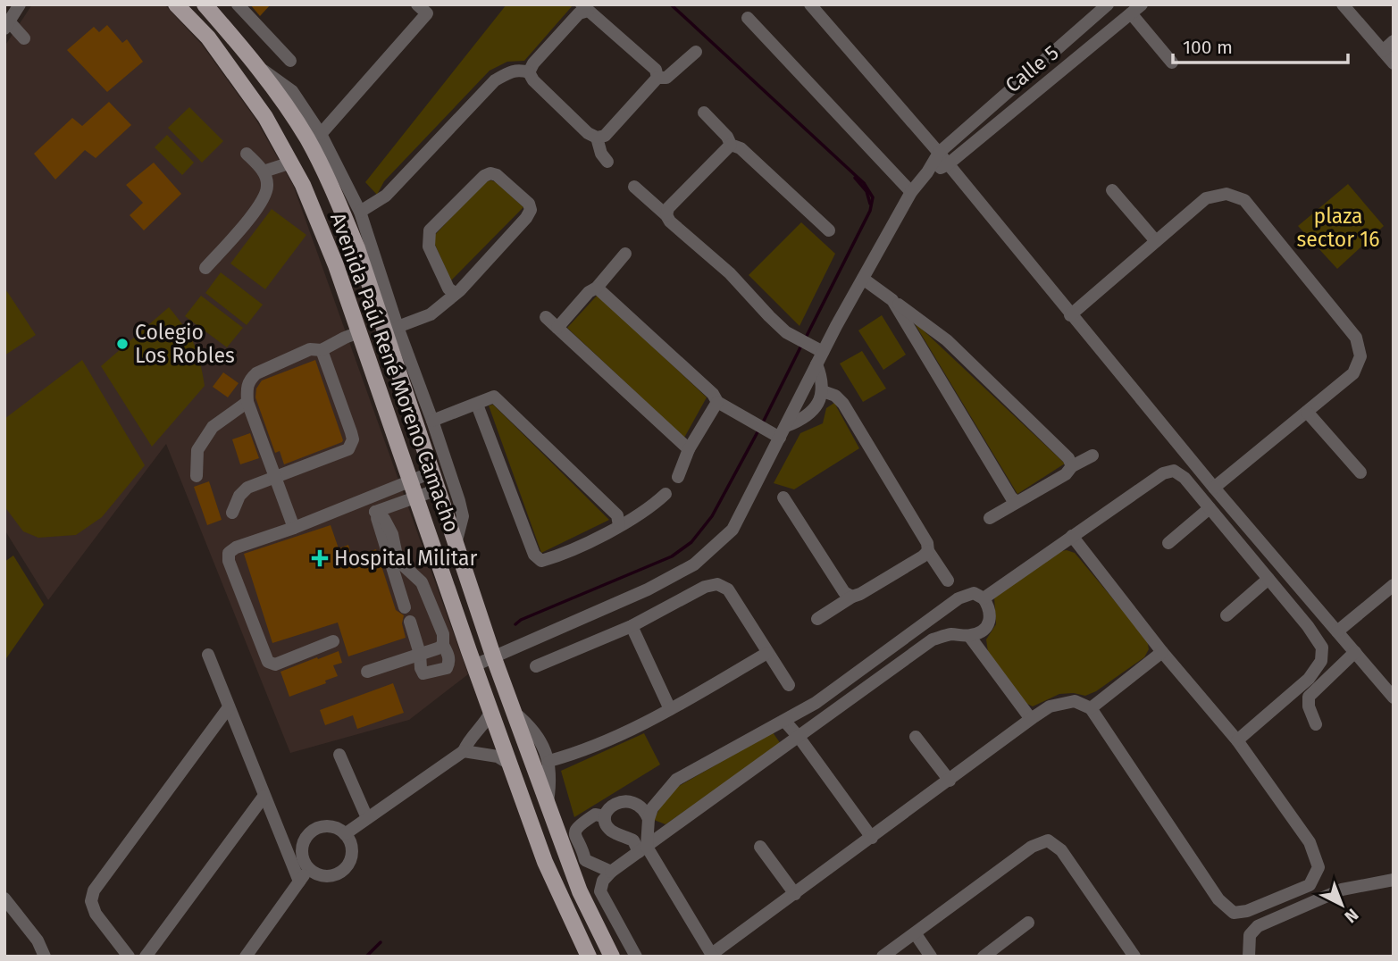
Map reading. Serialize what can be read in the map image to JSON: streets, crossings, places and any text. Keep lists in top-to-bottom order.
{
  "streets": {
    "main road": ["Avenida Paúl René Moreno Camacho"],
    "street": ["Calle 5"]
  },
  "crossings": [
    ["Calle 5", "Avenida Paúl René Moreno Camacho"]
  ],
  "parks": ["plaza sector 16"],
  "places": {
    "other": ["Colegio Los Robles"],
    "health": ["Hospital Militar"]
  },
  "scale_bar": "100 m",
  "north": "bottom right"
}
